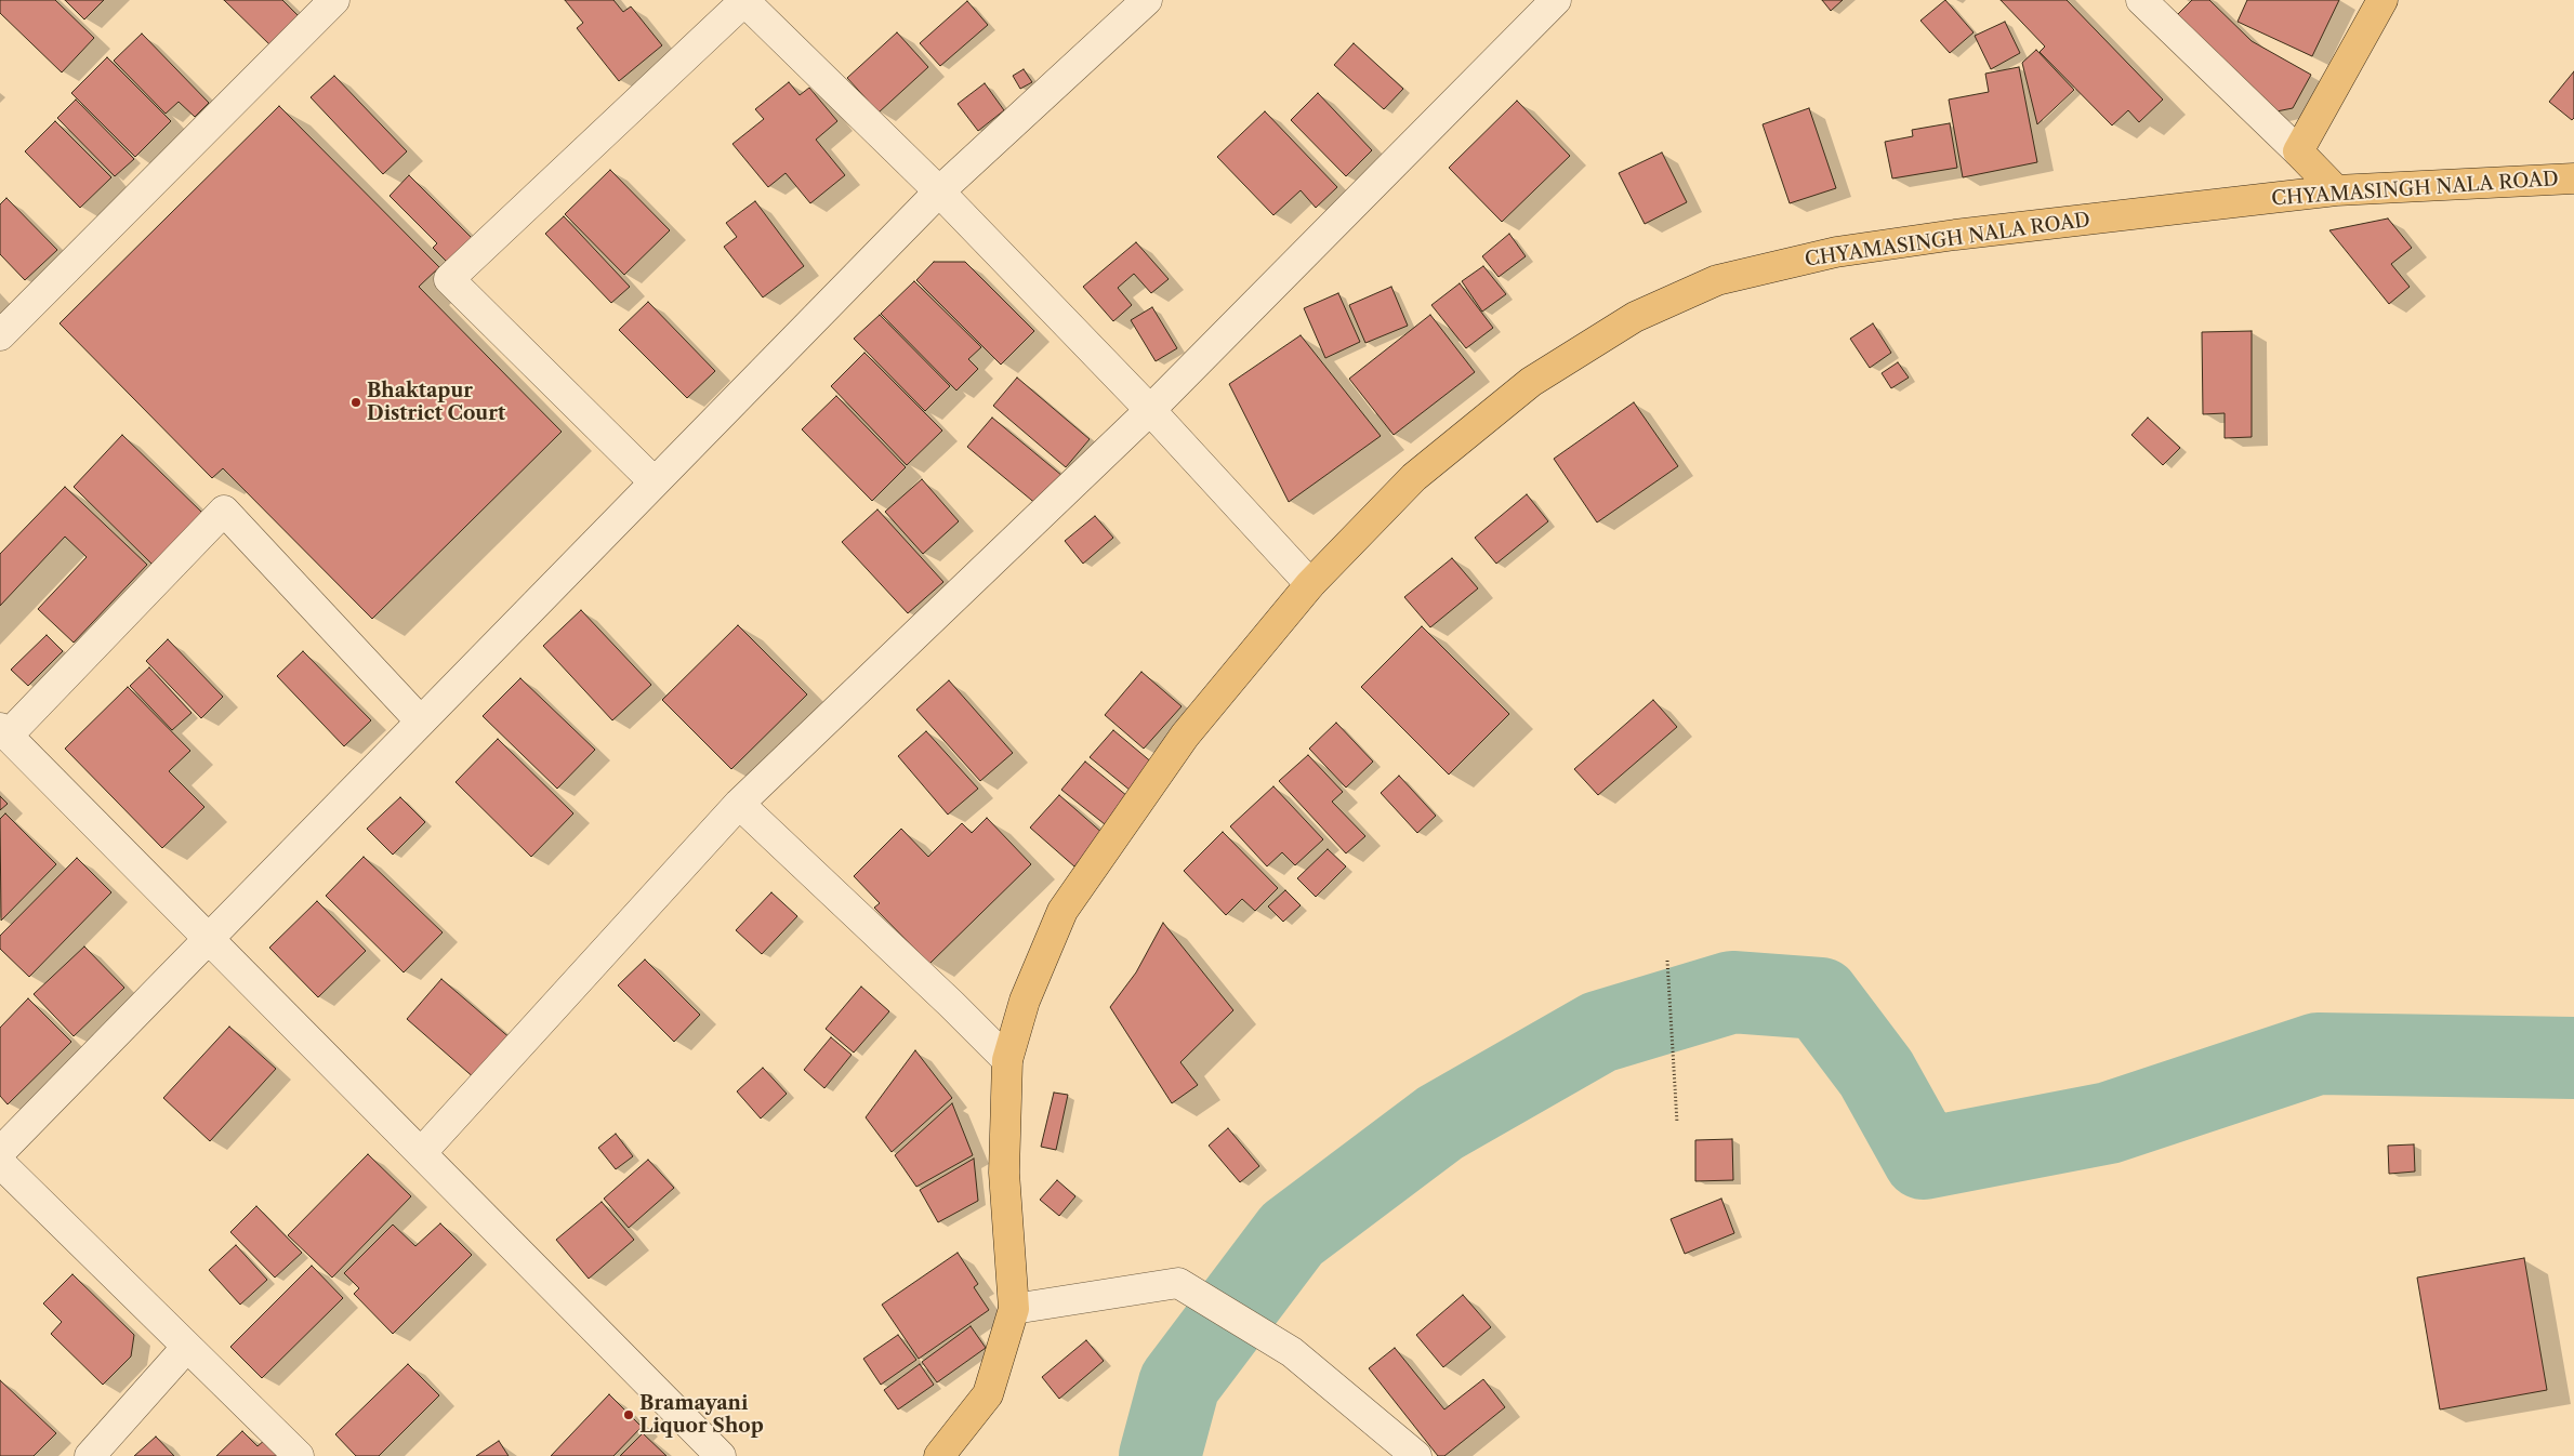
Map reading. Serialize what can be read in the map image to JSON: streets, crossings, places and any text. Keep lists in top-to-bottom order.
{
  "streets": {
    "main road": ["CHYAMASINGH NALA ROAD"]
  },
  "places": ["Bhaktapur District Court", "Bramayani Liquor Shop"]
}
